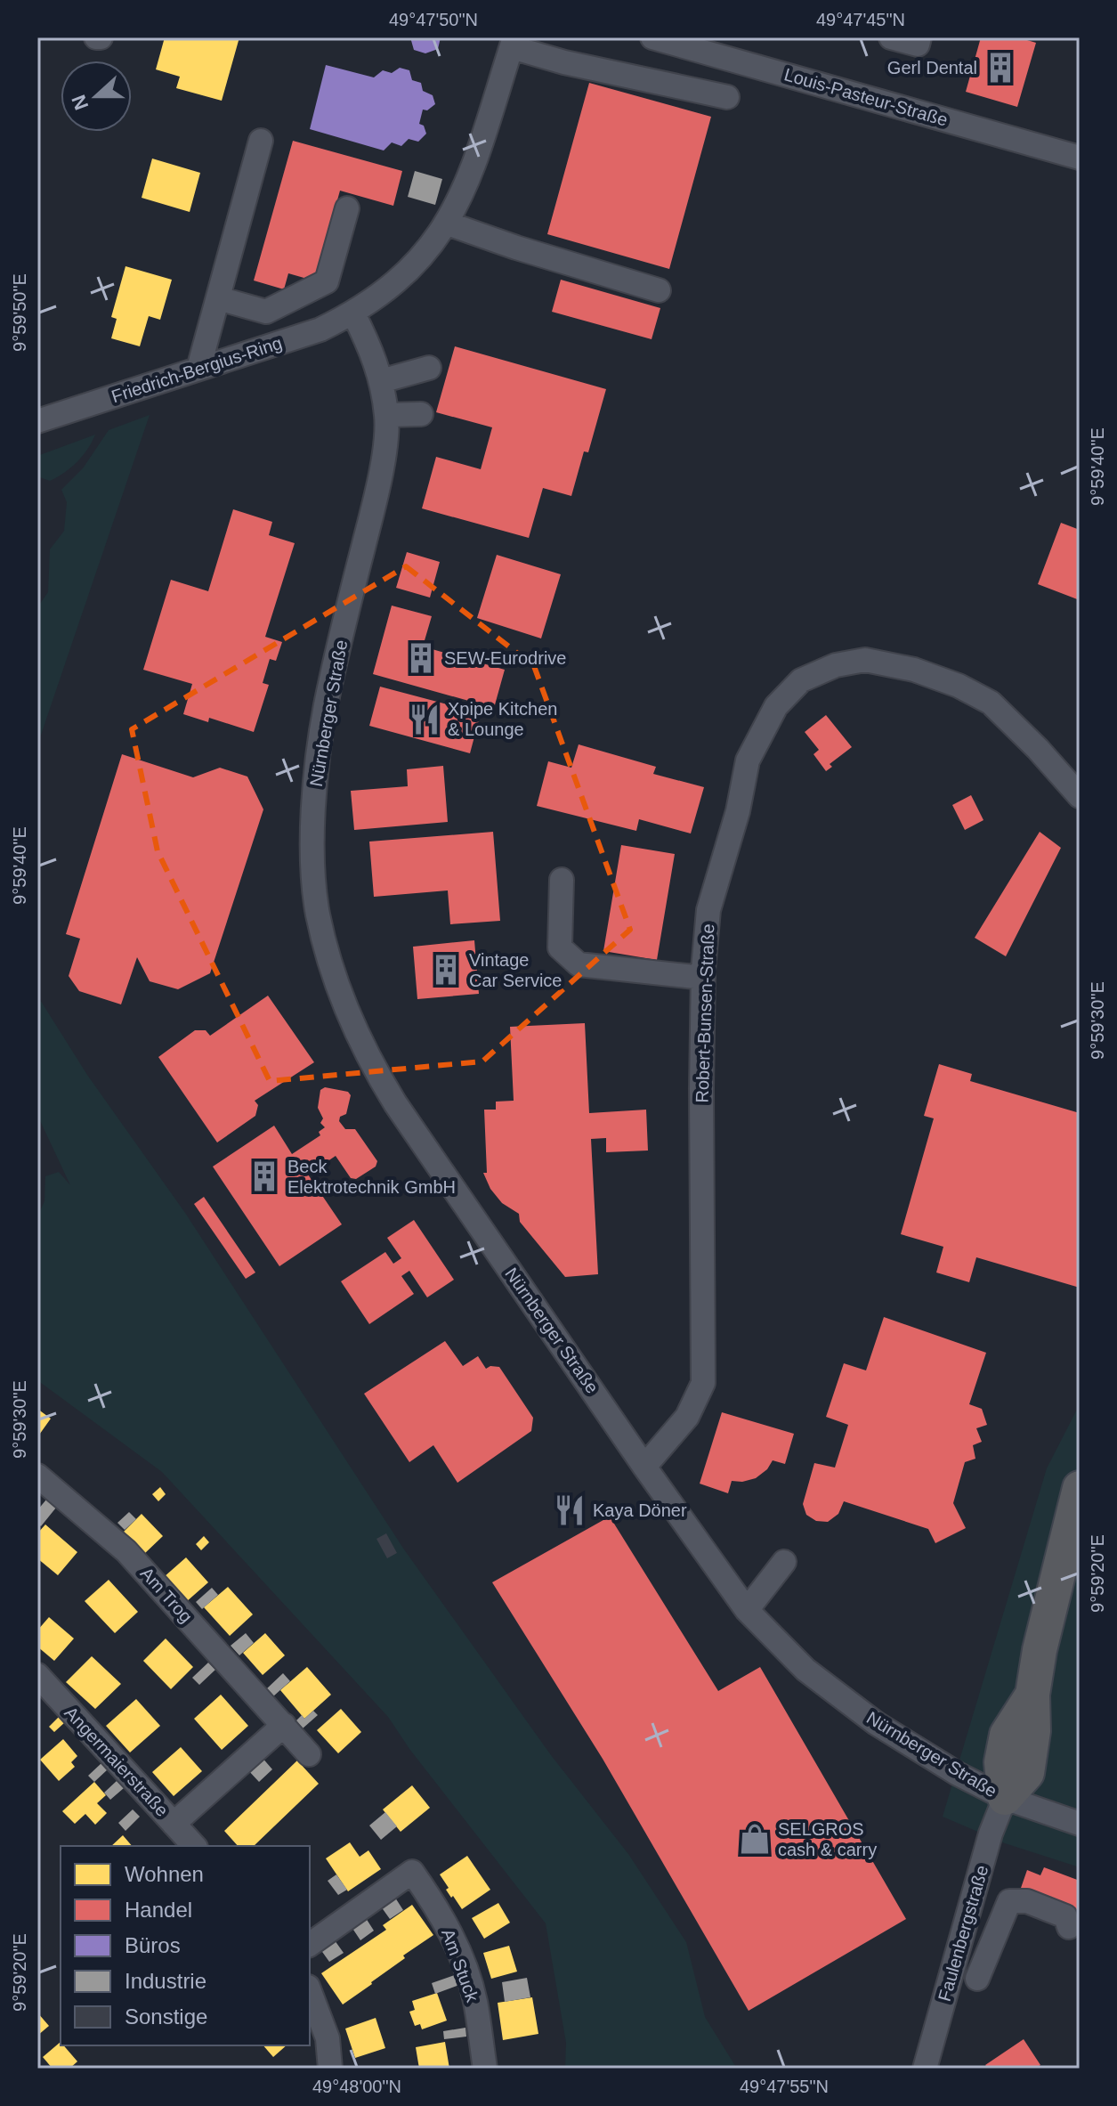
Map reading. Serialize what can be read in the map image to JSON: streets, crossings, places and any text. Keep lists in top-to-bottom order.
{
  "streets": {
    "street": [
      "Louis-Pasteur-Straße",
      "Friedrich-Bergius-Ring",
      "Nürnberger Straße",
      "Robert-Bunsen-Straße",
      "Am Trog",
      "Angermaierstraße",
      "Faulenbergstraße",
      "Am Stuck"
    ]
  },
  "crossings": [
    ["Friedrich-Bergius-Ring", "Nürnberger Straße"],
    ["Nürnberger Straße", "Robert-Bunsen-Straße"],
    ["Nürnberger Straße", "Faulenbergstraße"]
  ],
  "places": {
    "building": [
      "Gerl Dental",
      "SEW-Eurodrive",
      "Vintage Car Service",
      "Beck Elektrotechnik GmbH"
    ],
    "restaurant": ["Xpipe Kitchen & Lounge", "Kaya Döner"],
    "shop": ["SELGROS cash & carry"]
  },
  "legend": [
    "Wohnen",
    "Handel",
    "Büros",
    "Industrie",
    "Sonstige"
  ],
  "north": "left",
  "coordinates": [
    "49°47'50\"N",
    "49°47'45\"N",
    "9°59'50\"E",
    "9°59'40\"E",
    "9°59'30\"E",
    "9°59'20\"E",
    "49°48'00\"N",
    "49°47'55\"N"
  ]
}
